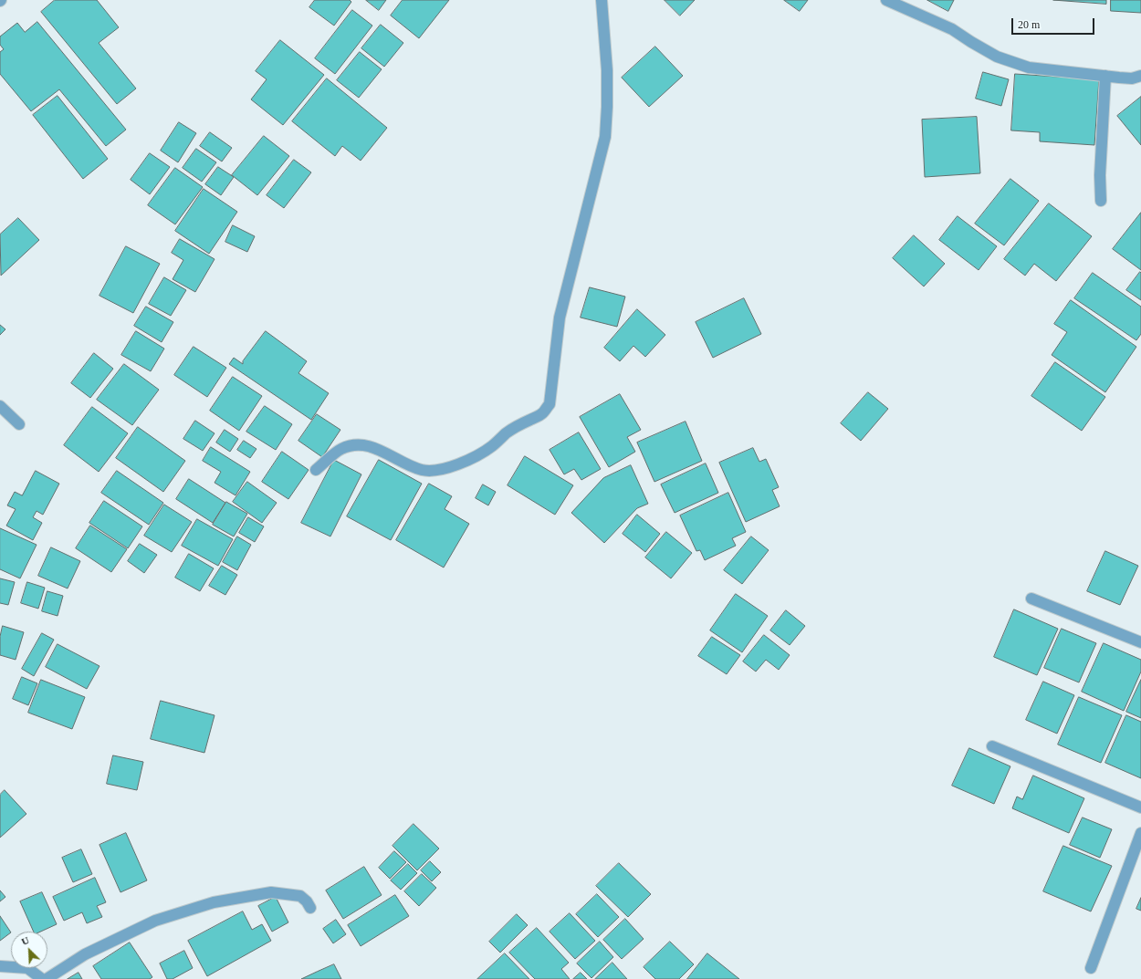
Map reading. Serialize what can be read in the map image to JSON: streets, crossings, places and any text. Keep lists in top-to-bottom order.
{
  "scale_bar": "20 m",
  "north": "top left"
}
